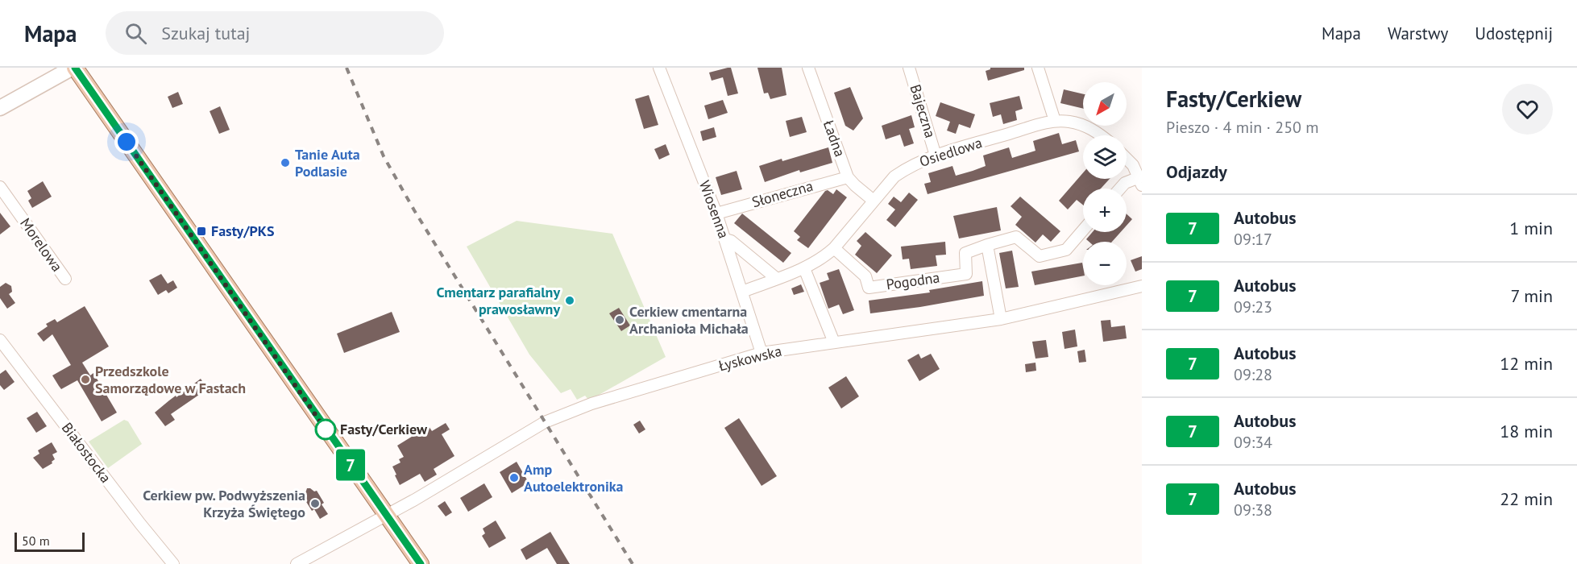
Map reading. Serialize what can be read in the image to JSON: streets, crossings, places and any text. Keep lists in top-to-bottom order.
{
  "streets": {
    "street": [
      "Bajeczna",
      "Ładna",
      "Osiedlowa",
      "Słoneczna",
      "Wiosenna",
      "Morelowa",
      "Pogodna",
      "Łyskowska",
      "Białostocka"
    ]
  },
  "crossings": [
    ["Bajeczna", "Osiedlowa"],
    ["Ładna", "Osiedlowa"],
    ["Ładna", "Słoneczna"],
    ["Osiedlowa", "Wiosenna"],
    ["Osiedlowa", "Pogodna"],
    ["Słoneczna", "Wiosenna"],
    ["Wiosenna", "Łyskowska"]
  ],
  "places": {
    "other": [
      "Tanie Auta Podlasie",
      "Cmentarz parafialny prawosławny",
      "Cerkiew cmentarna Archanioła Michała",
      "Przedszkole Samorządowe w Fastach",
      "Fasty/Cerkiew",
      "Amp Autoelektronika",
      "Cerkiew pw. Podwyższenia Krzyża Świętego"
    ],
    "transit": ["Fasty/PKS"]
  },
  "lines": ["bus line 7"],
  "scale_bar": "50 m",
  "north": "bottom left",
  "page": {
    "header": "Mapa",
    "search": "Szukaj tutaj",
    "nav": ["Mapa", "Warstwy", "Udostępnij"],
    "on_map": "7",
    "heading": [
      ["Fasty/Cerkiew", "Pieszo · 4 min · 250 m"],
      "Odjazdy"
    ],
    "map_buttons": ["+", "−"],
    "list": [
      {
        "mark": "7",
        "name": "Autobus",
        "note": "09:17",
        "value": "1 min"
      },
      {
        "mark": "7",
        "name": "Autobus",
        "note": "09:23",
        "value": "7 min"
      },
      {
        "mark": "7",
        "name": "Autobus",
        "note": "09:28",
        "value": "12 min"
      },
      {
        "mark": "7",
        "name": "Autobus",
        "note": "09:34",
        "value": "18 min"
      },
      {
        "mark": "7",
        "name": "Autobus",
        "note": "09:38",
        "value": "22 min"
      }
    ],
    "scale": "50 m"
  }
}
